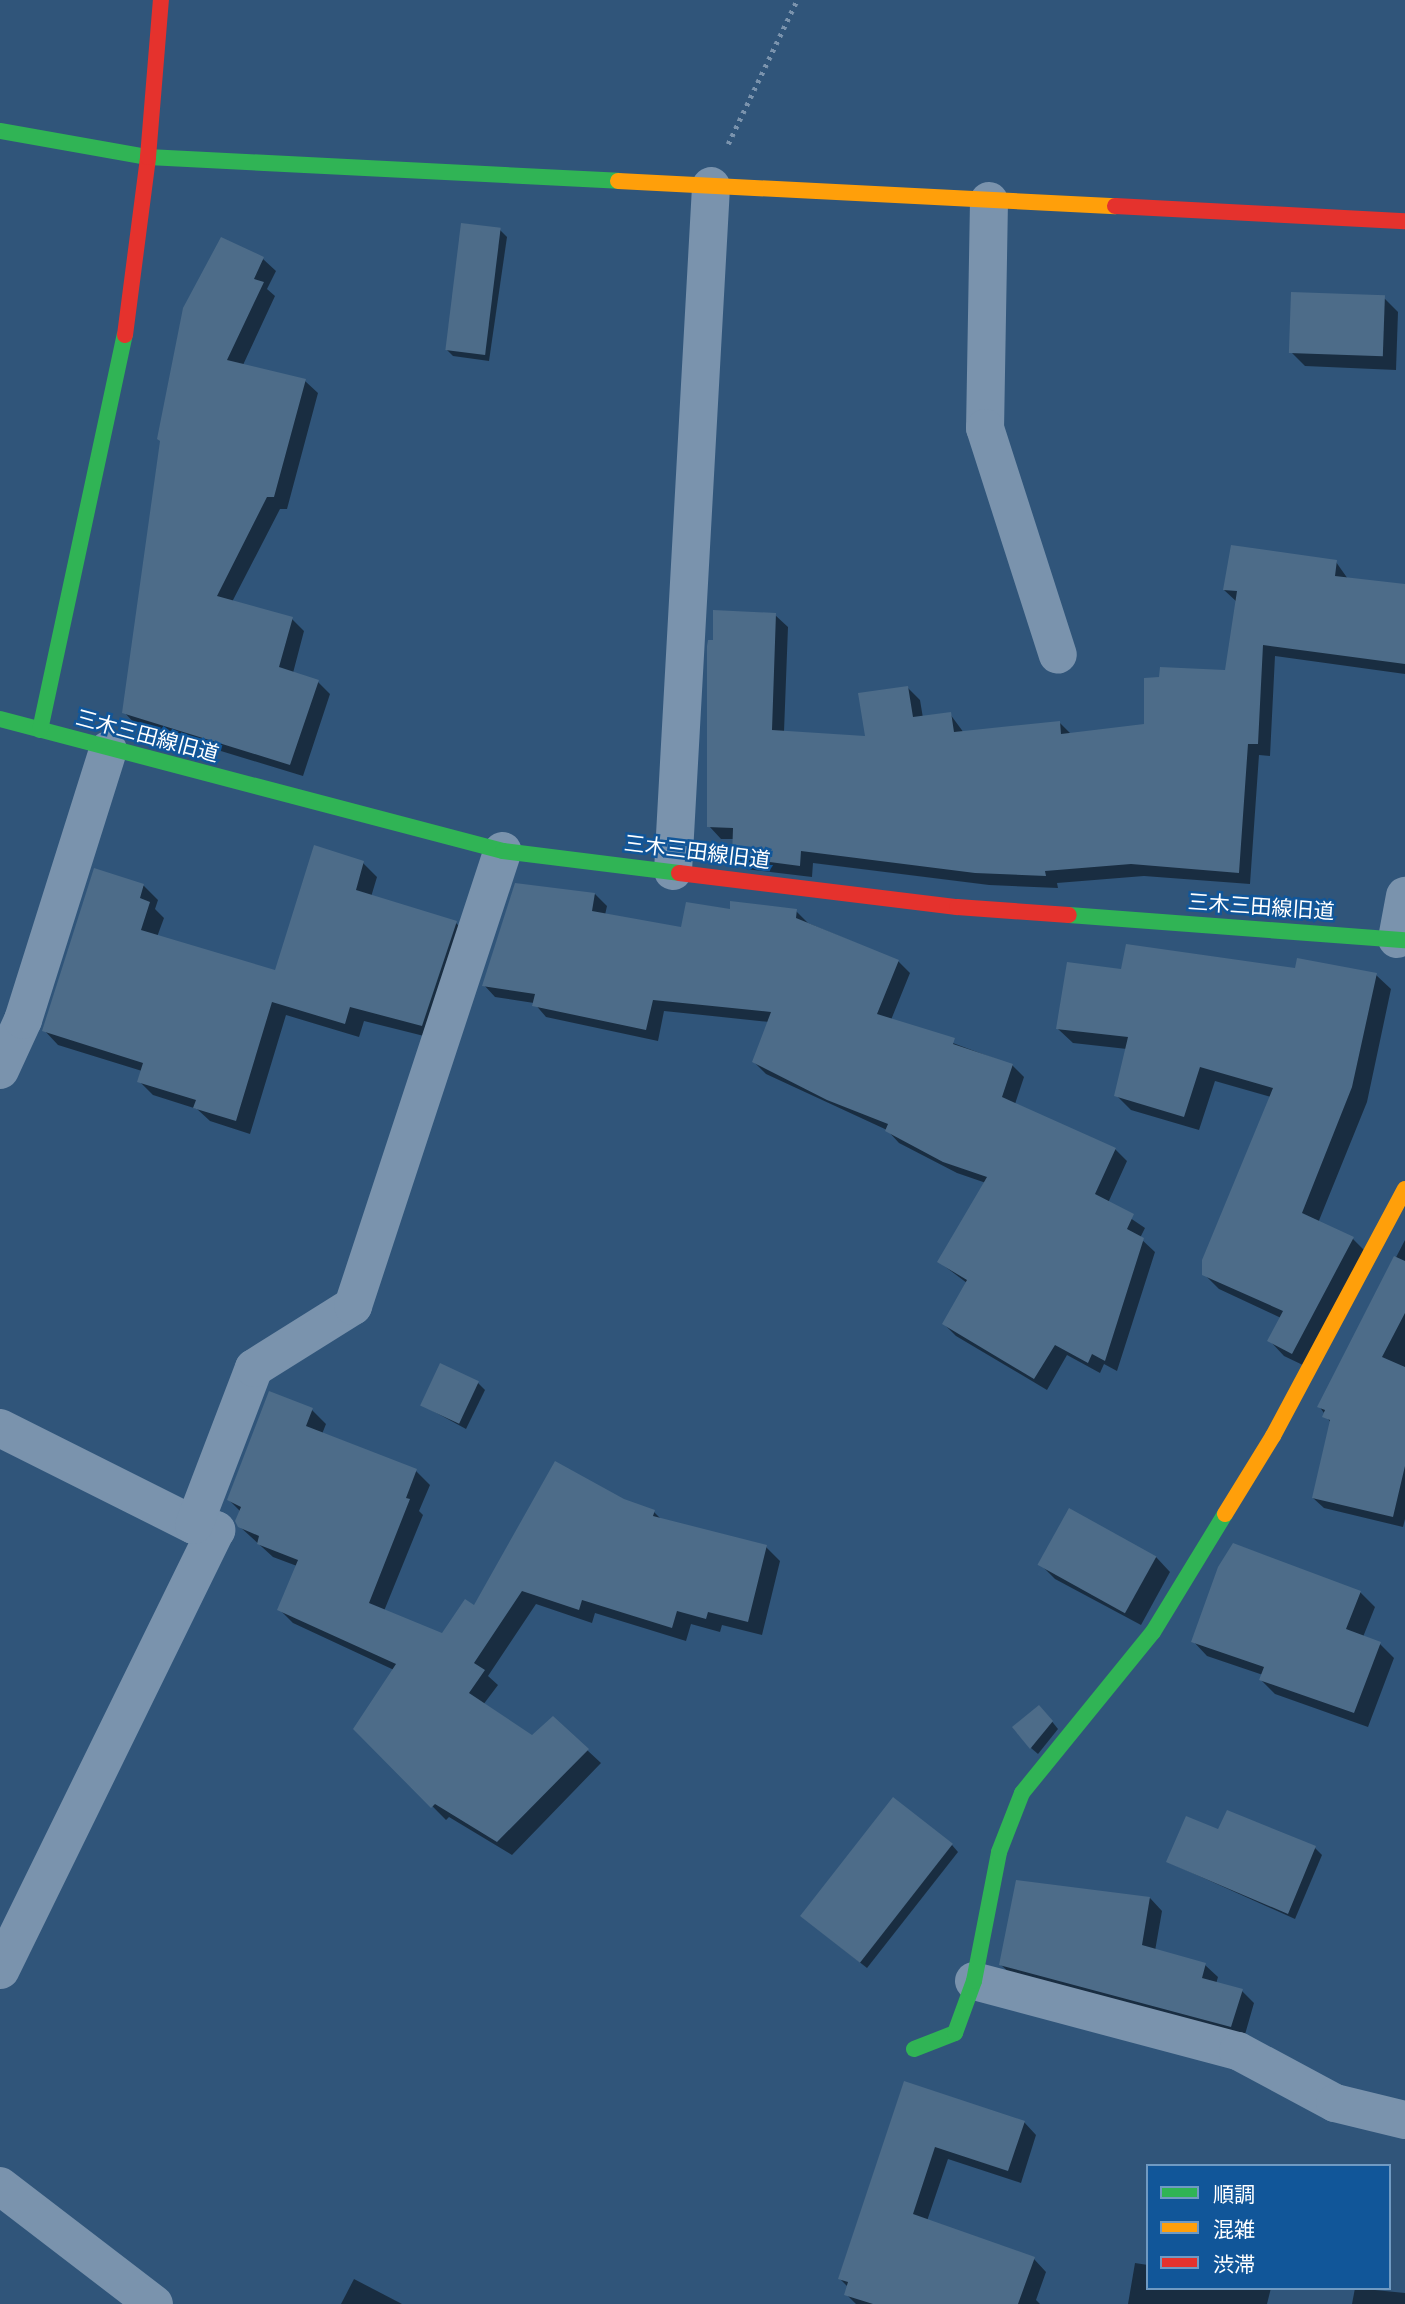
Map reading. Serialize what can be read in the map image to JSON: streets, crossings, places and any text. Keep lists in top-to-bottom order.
{
  "streets": {
    "street": ["三木三田線旧道"]
  },
  "legend": ["順調", "混雑", "渋滞"]
}
